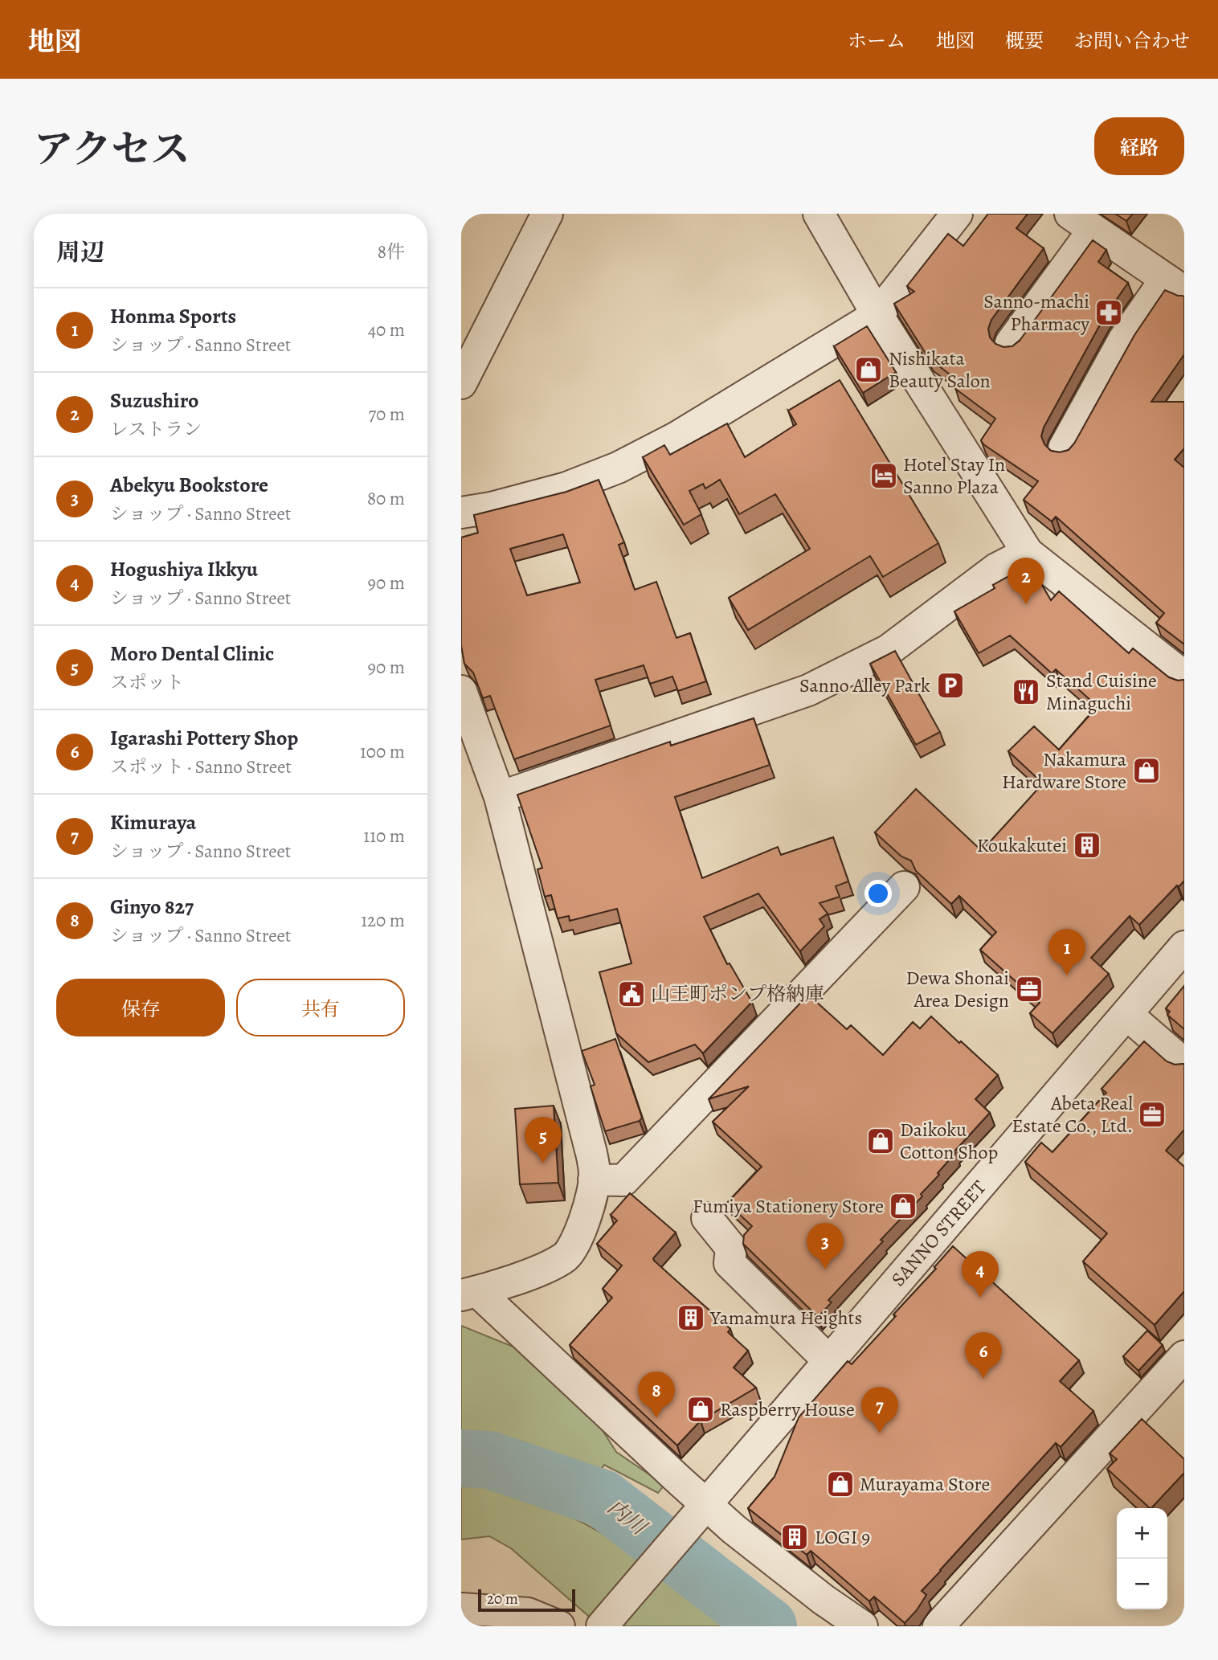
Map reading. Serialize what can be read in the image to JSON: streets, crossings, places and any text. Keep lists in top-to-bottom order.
{
  "streets": {
    "street": ["SANNO STREET"]
  },
  "water": ["内川"],
  "places": {
    "pharmacy": ["Sanno-machi Pharmacy"],
    "shop": [
      "Nishikata Beauty Salon",
      "Nakamura Hardware Store",
      "Daikoku Cotton Shop",
      "Fumiya Stationery Store",
      "Raspberry House",
      "Murayama Store"
    ],
    "hotel": ["Hotel Stay In Sanno Plaza"],
    "parking": ["Sanno Alley Park"],
    "restaurant": ["Stand Cuisine Minaguchi"],
    "building": ["Koukakutei", "Yamamura Heights", "LOGI 9"],
    "office": ["Dewa Shonai Area Design", "Abeta Real Estate Co., Ltd."],
    "public building": ["山王町ポンプ格納庫"]
  },
  "scale_bar": "20 m",
  "page": {
    "header": "地図",
    "nav": [
      "ホーム",
      "地図",
      "概要",
      "お問い合わせ"
    ],
    "title": "アクセス",
    "buttons": [
      "経路",
      ["保存", "共有"]
    ],
    "heading": ["周辺", "8件"],
    "list": [
      {
        "mark": "1",
        "name": "Honma Sports",
        "note": "ショップ · Sanno Street",
        "value": "40 m"
      },
      {
        "mark": "2",
        "name": "Suzushiro",
        "note": "レストラン",
        "value": "70 m"
      },
      {
        "mark": "3",
        "name": "Abekyu Bookstore",
        "note": "ショップ · Sanno Street",
        "value": "80 m"
      },
      {
        "mark": "4",
        "name": "Hogushiya Ikkyu",
        "note": "ショップ · Sanno Street",
        "value": "90 m"
      },
      {
        "mark": "5",
        "name": "Moro Dental Clinic",
        "note": "スポット",
        "value": "90 m"
      },
      {
        "mark": "6",
        "name": "Igarashi Pottery Shop",
        "note": "スポット · Sanno Street",
        "value": "100 m"
      },
      {
        "mark": "7",
        "name": "Kimuraya",
        "note": "ショップ · Sanno Street",
        "value": "110 m"
      },
      {
        "mark": "8",
        "name": "Ginyo 827",
        "note": "ショップ · Sanno Street",
        "value": "120 m"
      }
    ],
    "pins": [
      "2",
      "1",
      "5",
      "3",
      "4",
      "6",
      "8",
      "7"
    ],
    "map_buttons": ["+", "−"],
    "scale": "20 m"
  }
}
